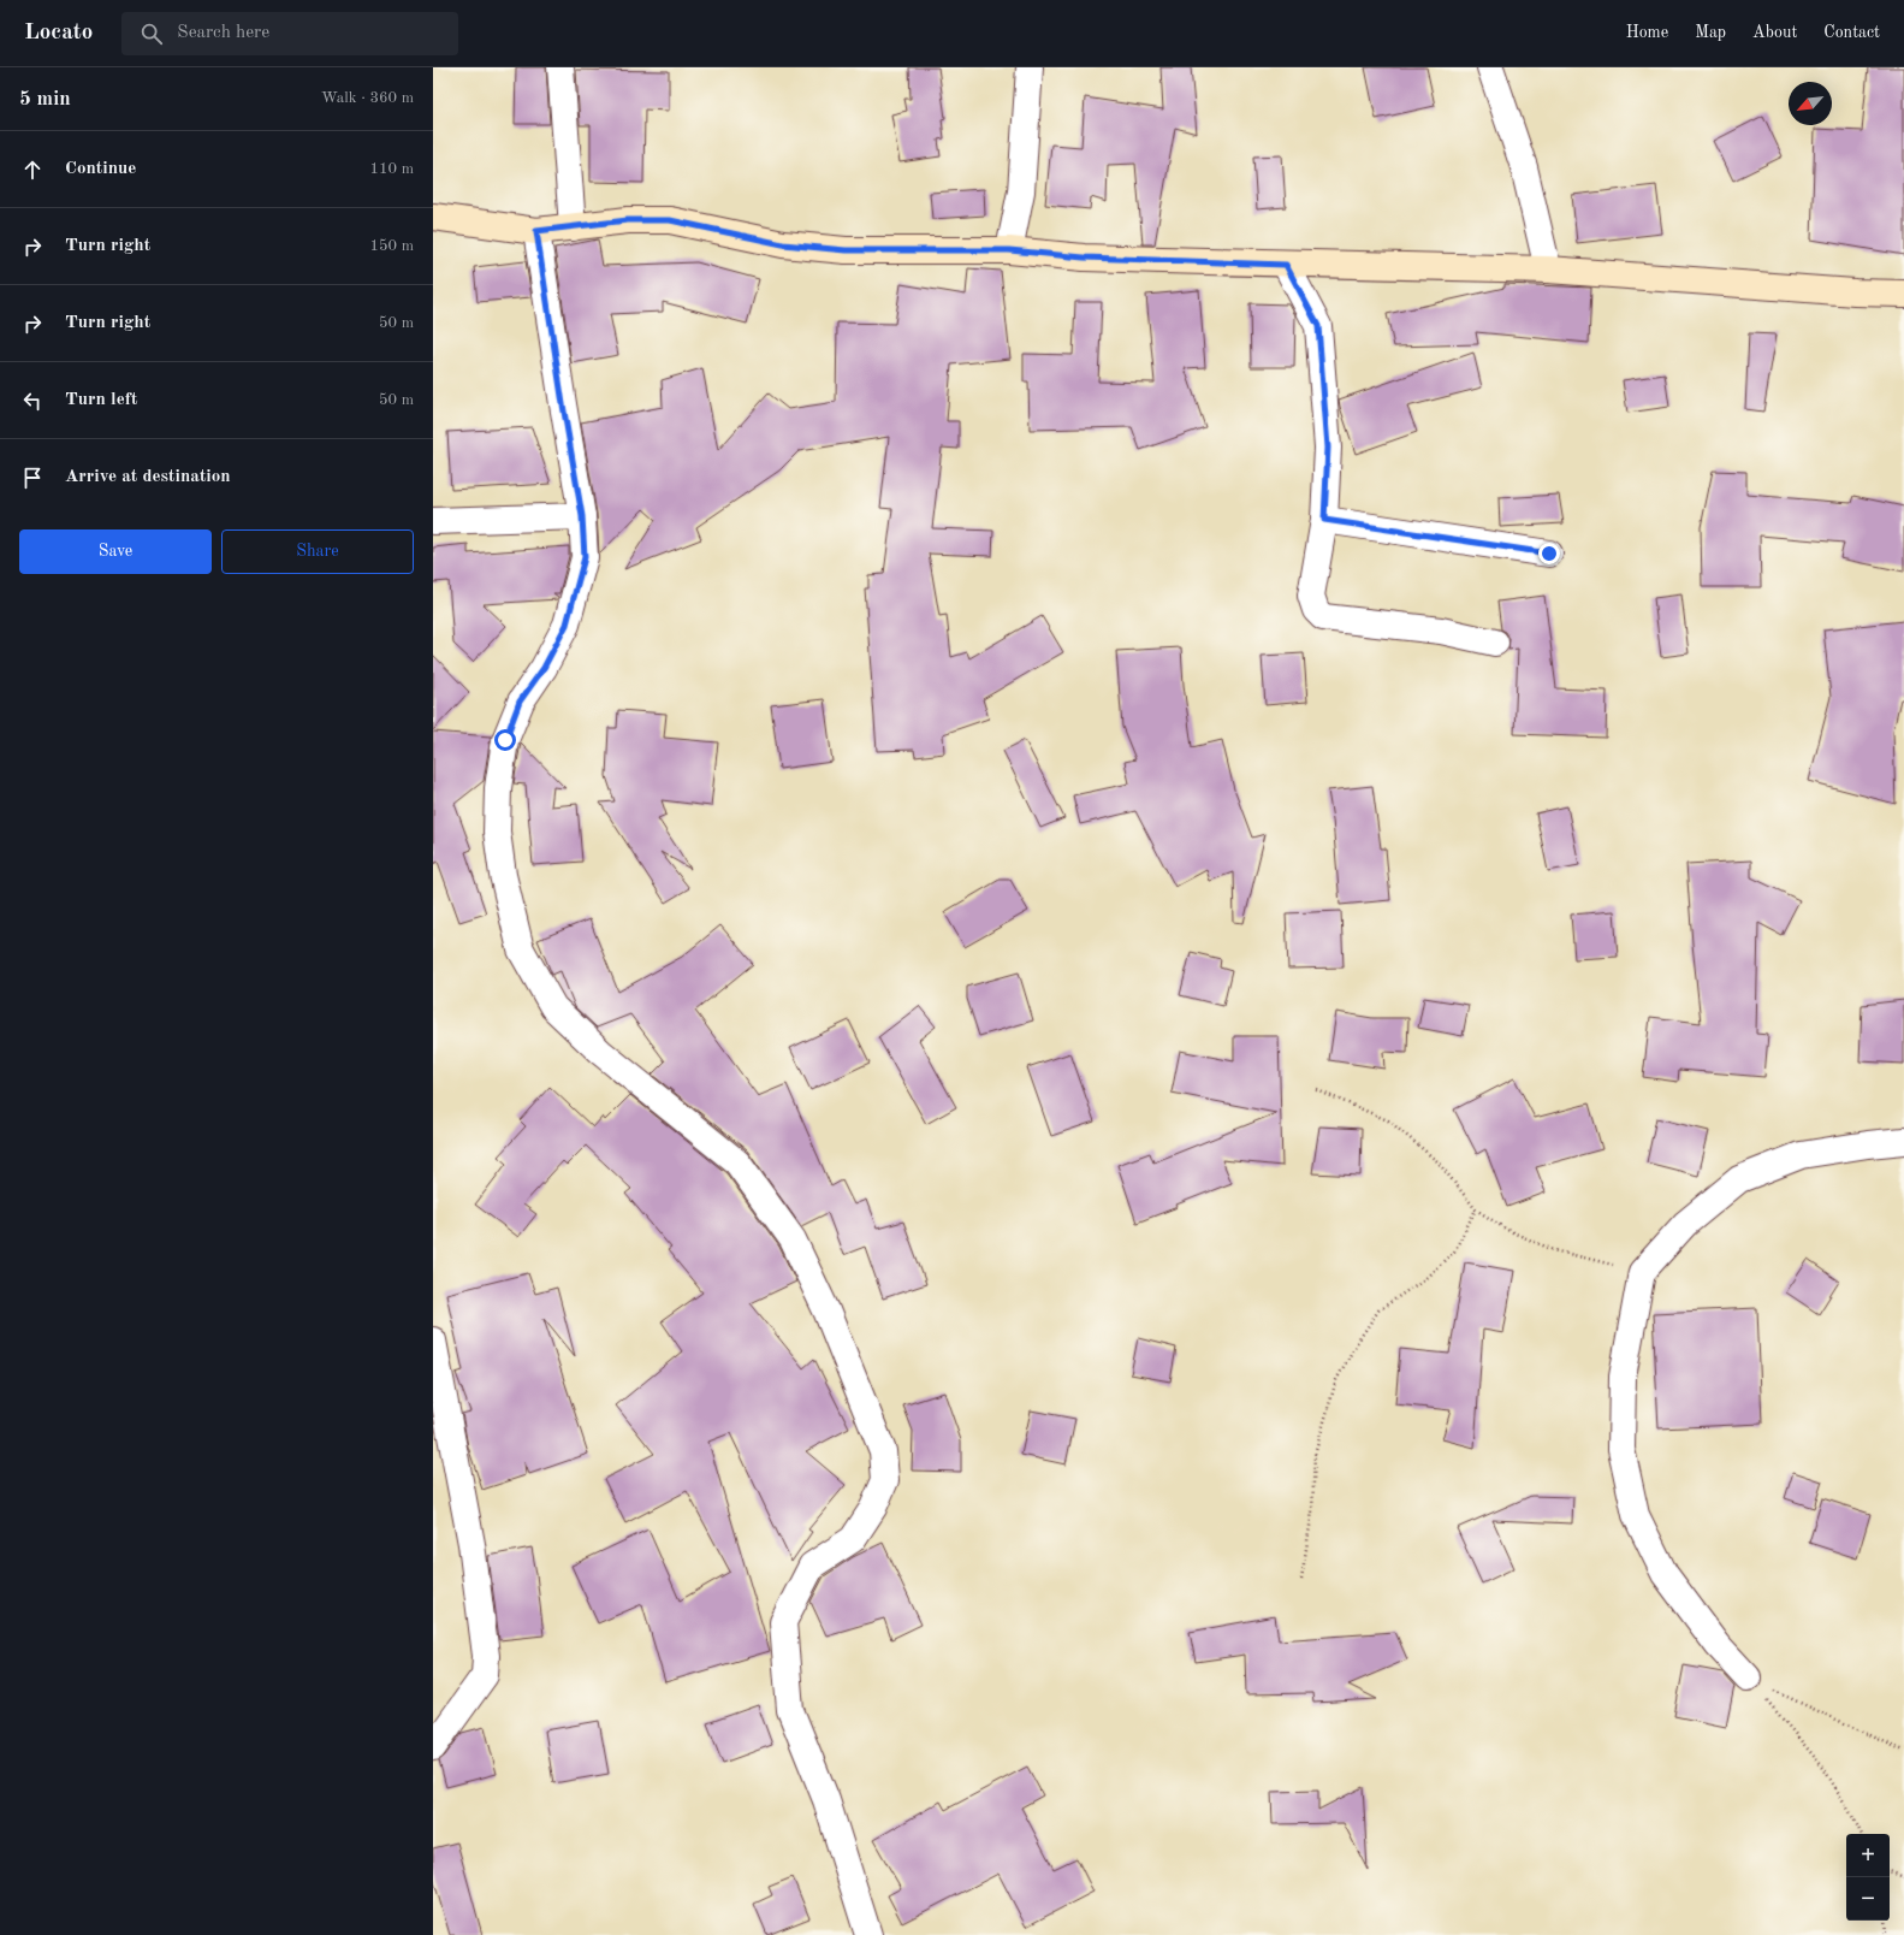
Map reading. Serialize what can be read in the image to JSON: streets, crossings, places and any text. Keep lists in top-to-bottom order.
{
  "north": "bottom left",
  "page": {
    "header": "Locato",
    "search": "Search here",
    "nav": [
      "Home",
      "Map",
      "About",
      "Contact"
    ],
    "heading": ["5 min", "Walk · 360 m"],
    "list": [
      ["Continue", "110 m"],
      ["Turn right", "150 m"],
      ["Turn right", "50 m"],
      ["Turn left", "50 m"],
      "Arrive at destination"
    ],
    "buttons": ["Save", "Share"],
    "map_buttons": ["+", "−"]
  }
}
